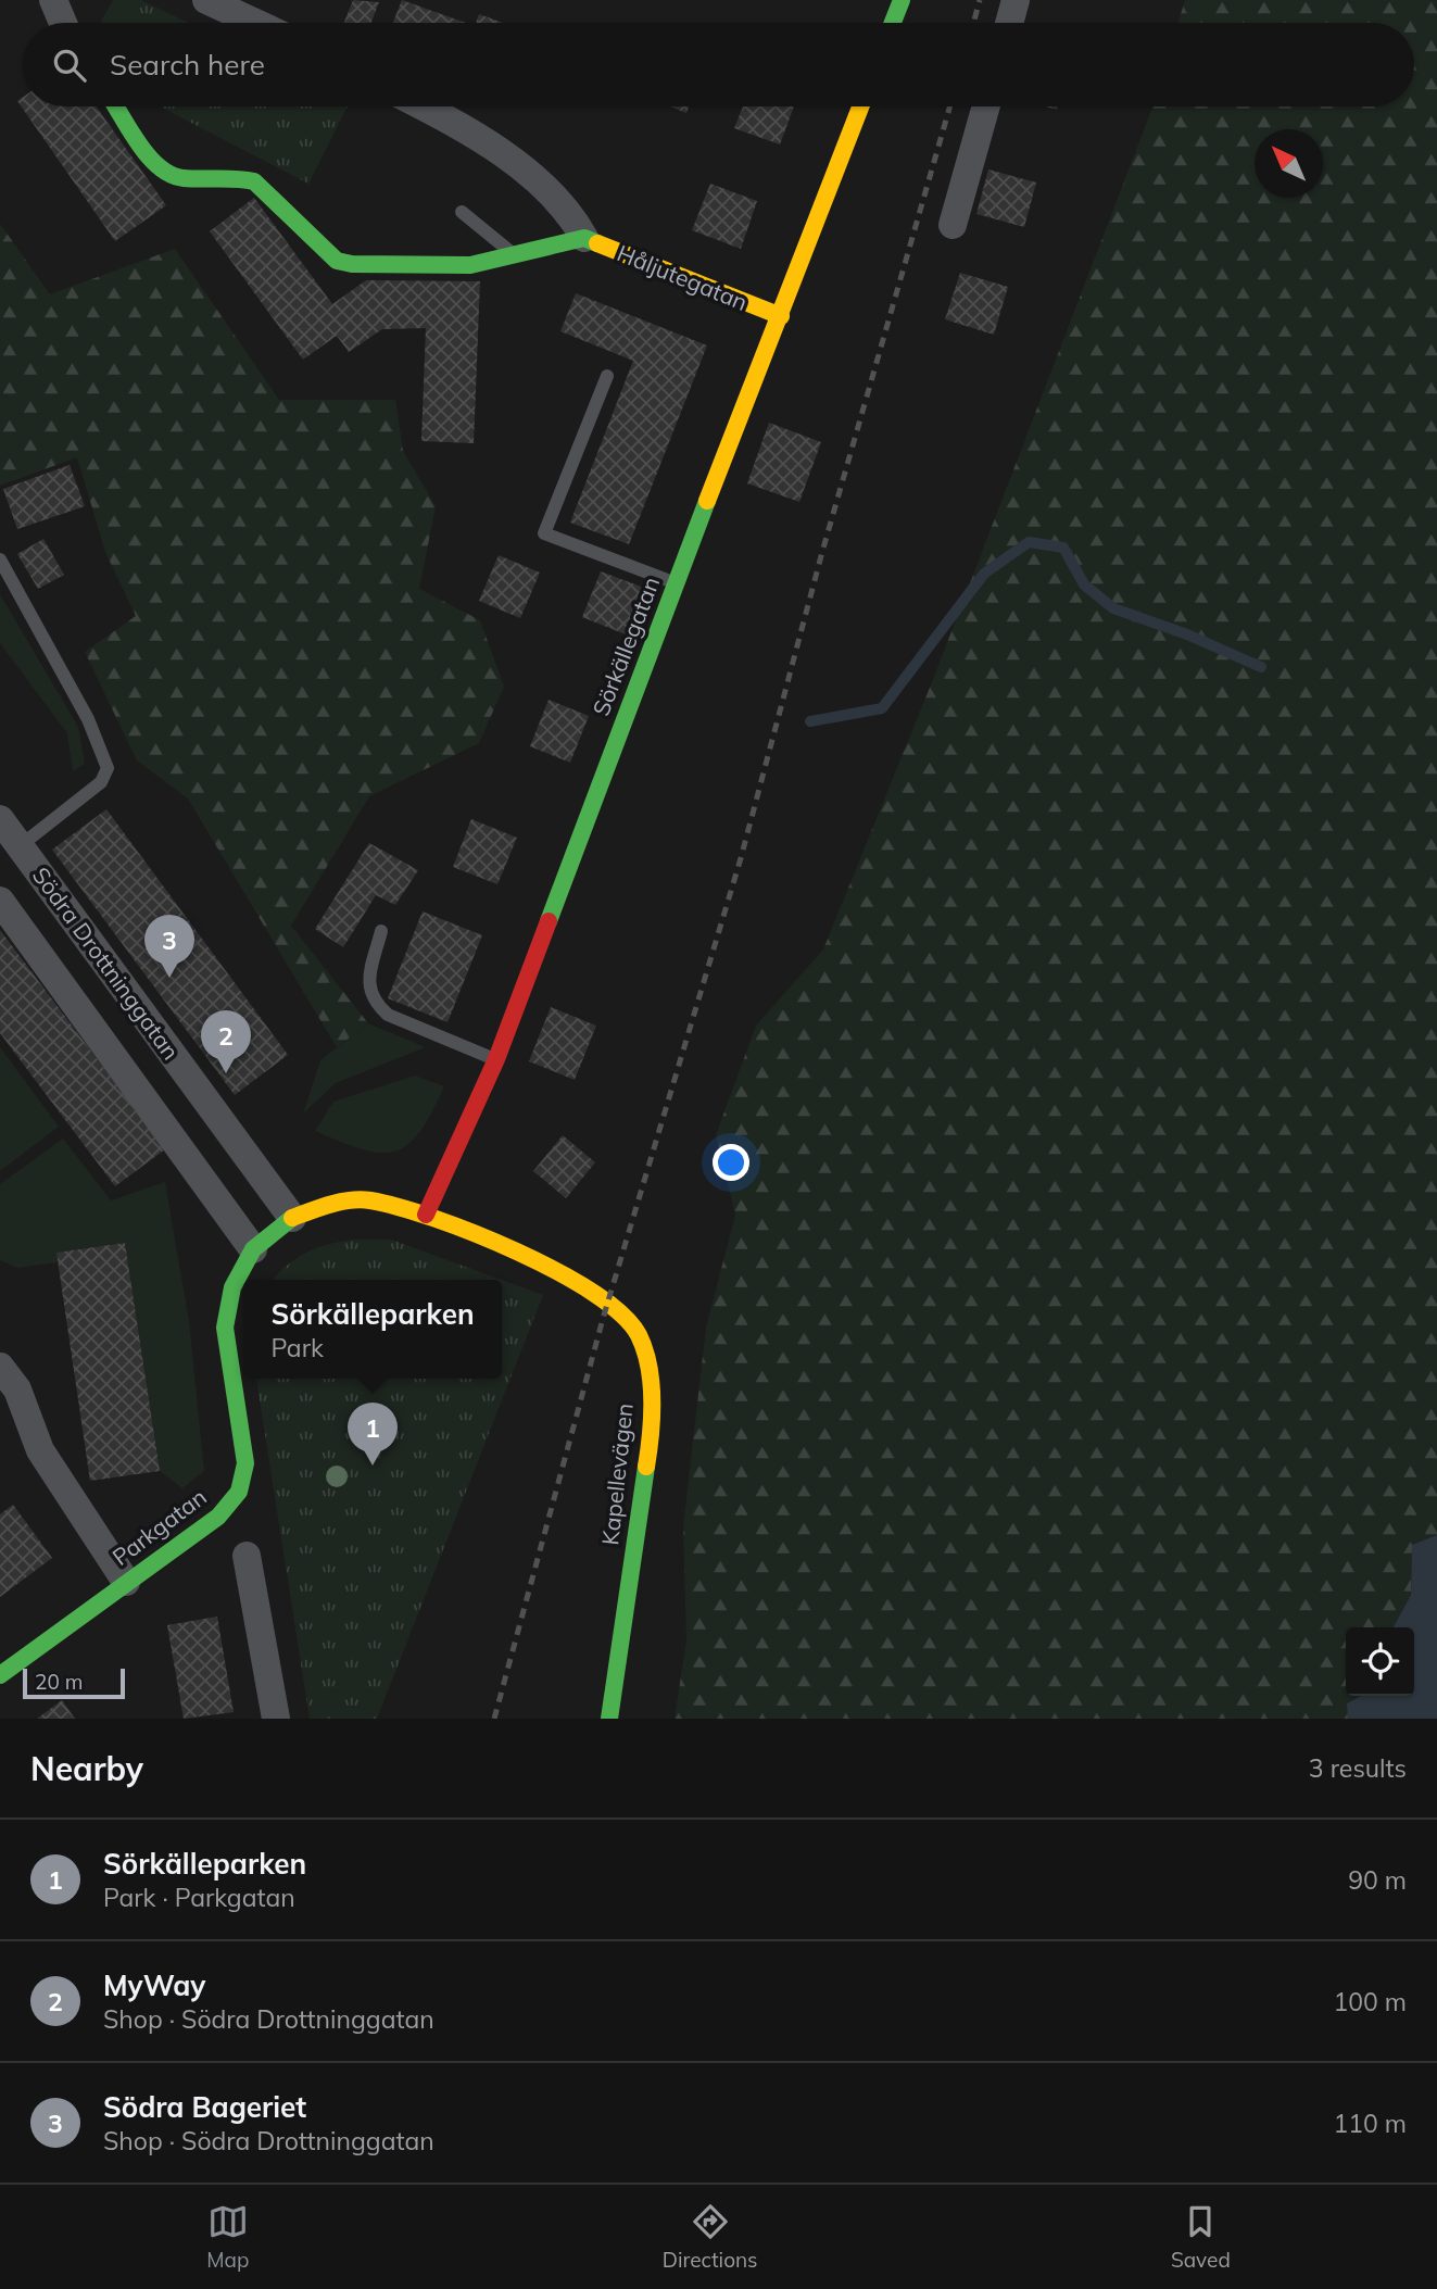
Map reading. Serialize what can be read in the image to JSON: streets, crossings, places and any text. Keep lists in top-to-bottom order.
{
  "streets": {
    "street": [
      "Håljutegatan",
      "Sörkällegatan",
      "Södra Drottninggatan",
      "Kapellevägen",
      "Parkgatan"
    ]
  },
  "crossings": [
    ["Håljutegatan", "Sörkällegatan"],
    ["Sörkällegatan", "Parkgatan"],
    ["Södra Drottninggatan", "Parkgatan"],
    ["Kapellevägen", "Parkgatan"]
  ],
  "scale_bar": "20 m",
  "north": "top left",
  "page": {
    "search": "Search here",
    "pins": ["3", "2", "1"],
    "popup": ["Sörkälleparken", "Park"],
    "scale": "20 m",
    "heading": ["Nearby", "3 results"],
    "list": [
      {
        "mark": "1",
        "name": "Sörkälleparken",
        "note": "Park · Parkgatan",
        "value": "90 m"
      },
      {
        "mark": "2",
        "name": "MyWay",
        "note": "Shop · Södra Drottninggatan",
        "value": "100 m"
      },
      {
        "mark": "3",
        "name": "Södra Bageriet",
        "note": "Shop · Södra Drottninggatan",
        "value": "110 m"
      }
    ],
    "nav": ["Map", "Directions", "Saved"]
  }
}
